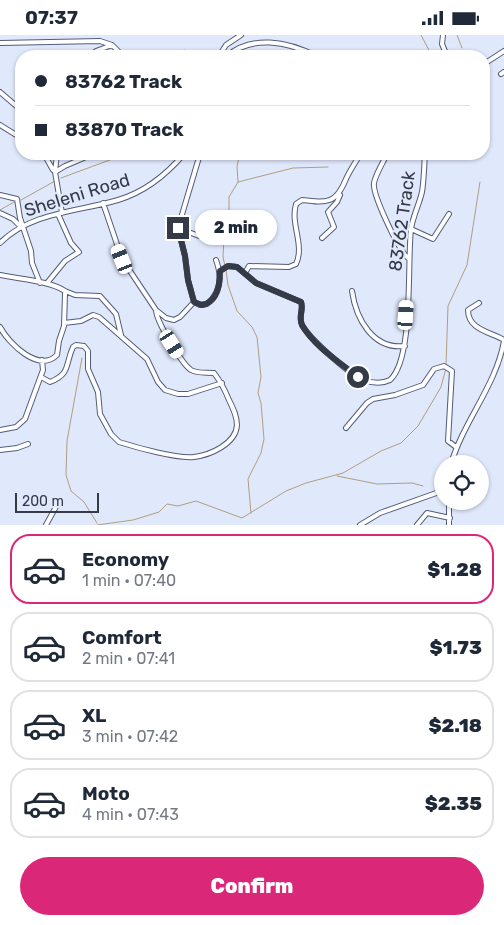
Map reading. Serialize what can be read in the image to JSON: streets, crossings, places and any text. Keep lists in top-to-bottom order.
{
  "streets": {
    "street": ["Sheleni Road", "83762 Track"]
  },
  "scale_bar": "200 m",
  "page": {
    "status": "07:37",
    "banner": ["83762 Track", "83870 Track"],
    "bubble": "2 min",
    "scale": "200 m",
    "list": [
      {
        "name": "Economy",
        "note": "1 min · 07:40",
        "value": "$1.28"
      },
      {
        "name": "Comfort",
        "note": "2 min · 07:41",
        "value": "$1.73"
      },
      {
        "name": "XL",
        "note": "3 min · 07:42",
        "value": "$2.18"
      },
      {
        "name": "Moto",
        "note": "4 min · 07:43",
        "value": "$2.35"
      }
    ],
    "buttons": "Confirm"
  }
}
